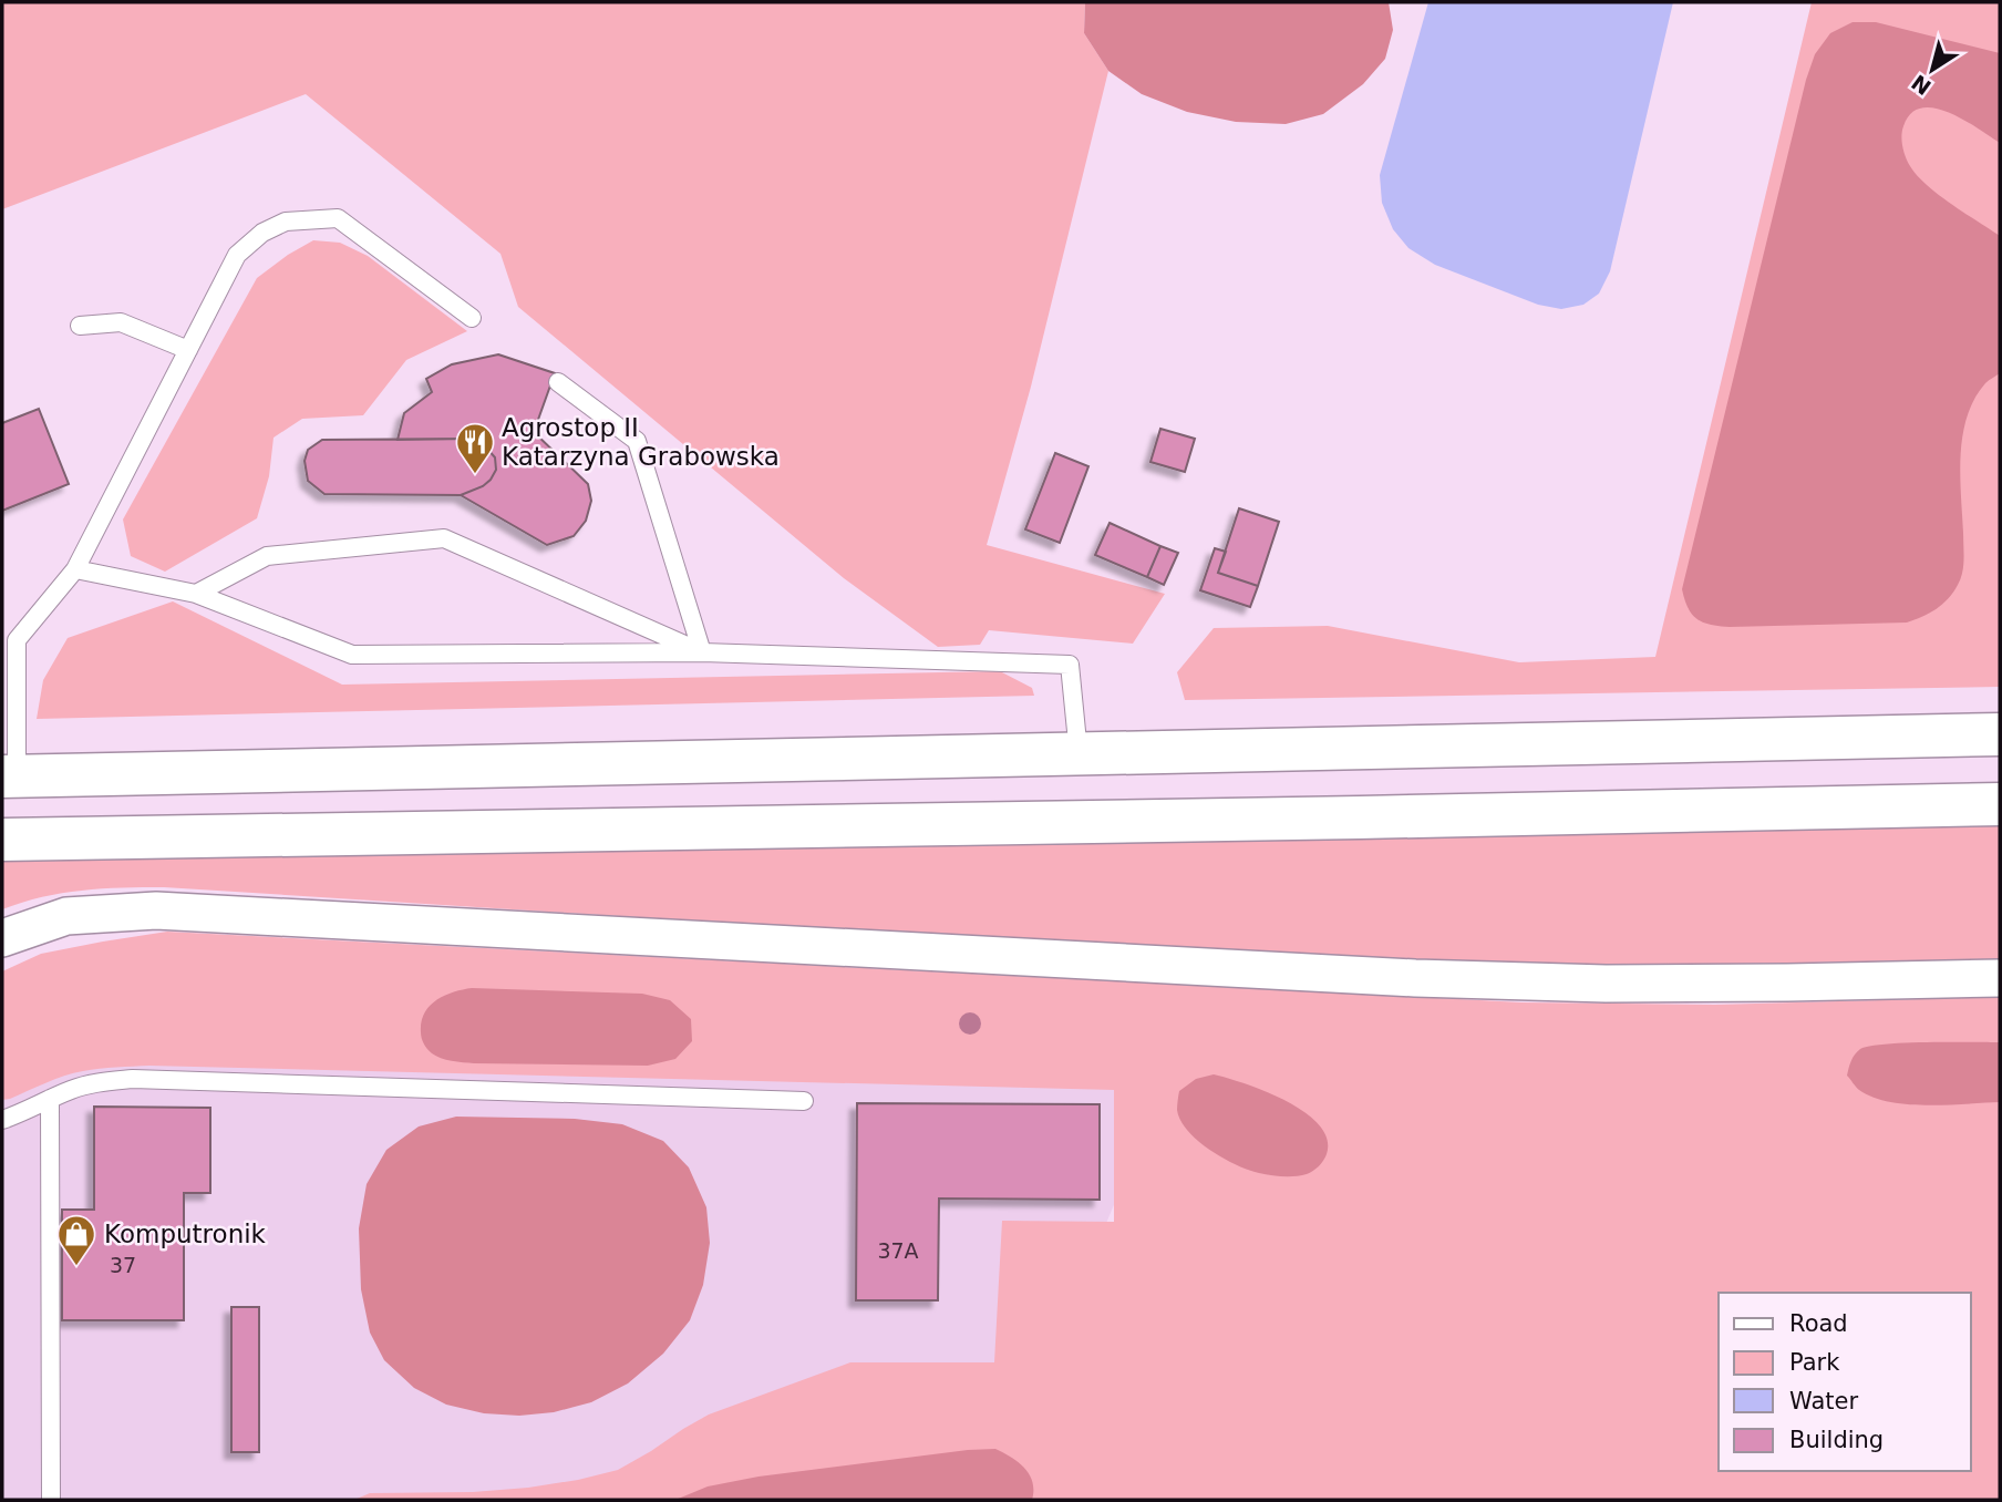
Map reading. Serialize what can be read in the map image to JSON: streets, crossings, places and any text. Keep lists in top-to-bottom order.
{
  "places": {
    "restaurant": ["Agrostop II Katarzyna Grabowska"],
    "shop": ["Komputronik"]
  },
  "house_numbers": ["37A", "37"],
  "legend": [
    "Road",
    "Park",
    "Water",
    "Building"
  ],
  "north": "bottom left"
}
